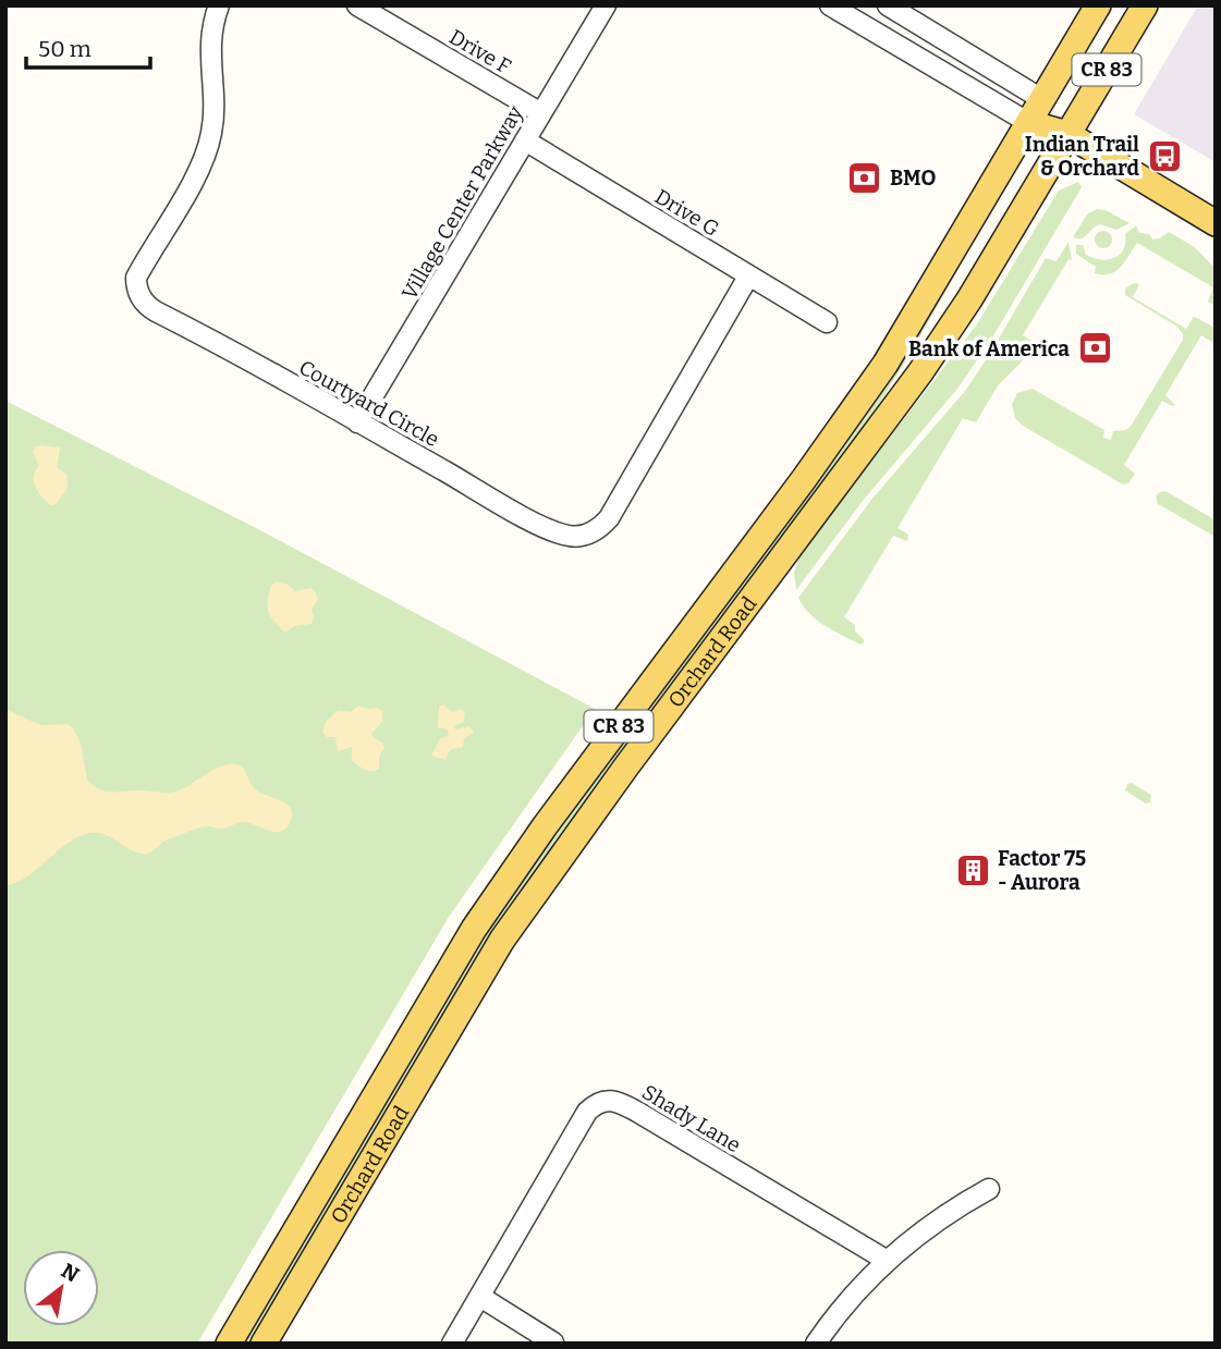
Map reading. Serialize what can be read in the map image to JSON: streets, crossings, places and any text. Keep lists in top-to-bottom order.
{
  "streets": {
    "main road": ["CR 83", "Orchard Road"],
    "street": [
      "Drive F",
      "Village Center Parkway",
      "Drive G",
      "Courtyard Circle",
      "Shady Lane"
    ]
  },
  "crossings": [
    ["Drive F", "Village Center Parkway"],
    ["Village Center Parkway", "Drive G"],
    ["Village Center Parkway", "Courtyard Circle"],
    ["Drive G", "Courtyard Circle"]
  ],
  "places": {
    "bus stop": ["Indian Trail & Orchard"],
    "bank": ["BMO", "Bank of America"],
    "building": ["Factor 75 - Aurora"]
  },
  "scale_bar": "50 m",
  "north": "top right"
}
